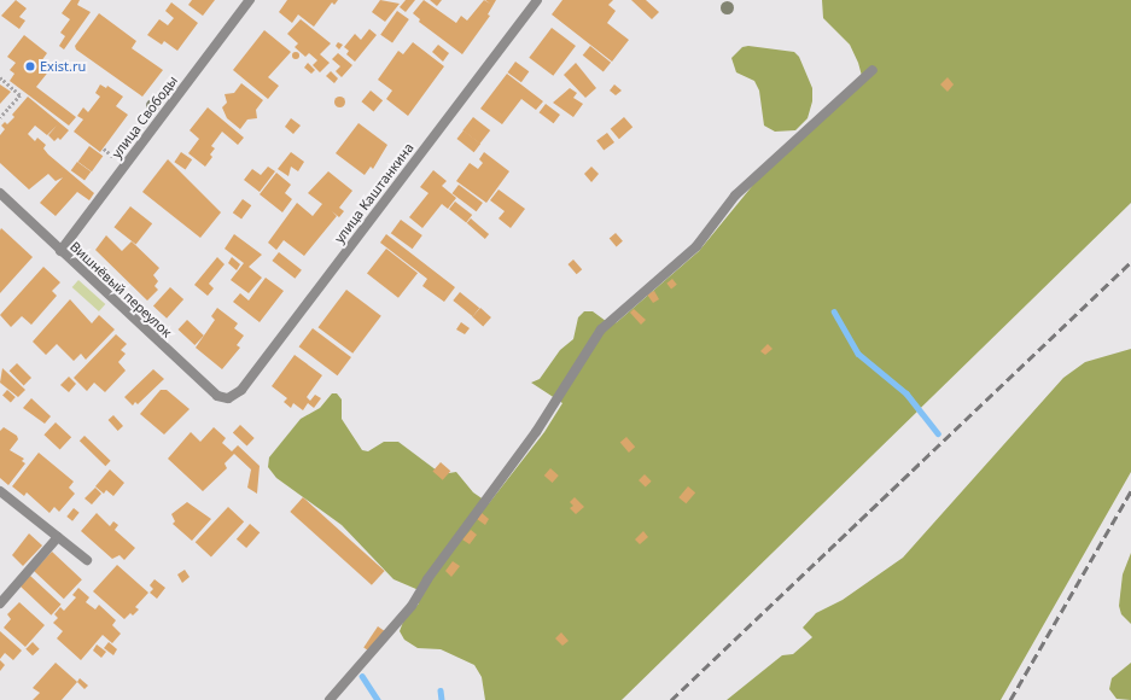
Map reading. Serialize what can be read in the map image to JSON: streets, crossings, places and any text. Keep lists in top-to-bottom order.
{
  "streets": {
    "street": ["улица Свободы", "улица Каштанкина", "Вишнёвый переулок"]
  },
  "crossings": [
    ["улица Свободы", "Вишнёвый переулок"],
    ["улица Каштанкина", "Вишнёвый переулок"]
  ],
  "places": ["Exist.ru"]
}
